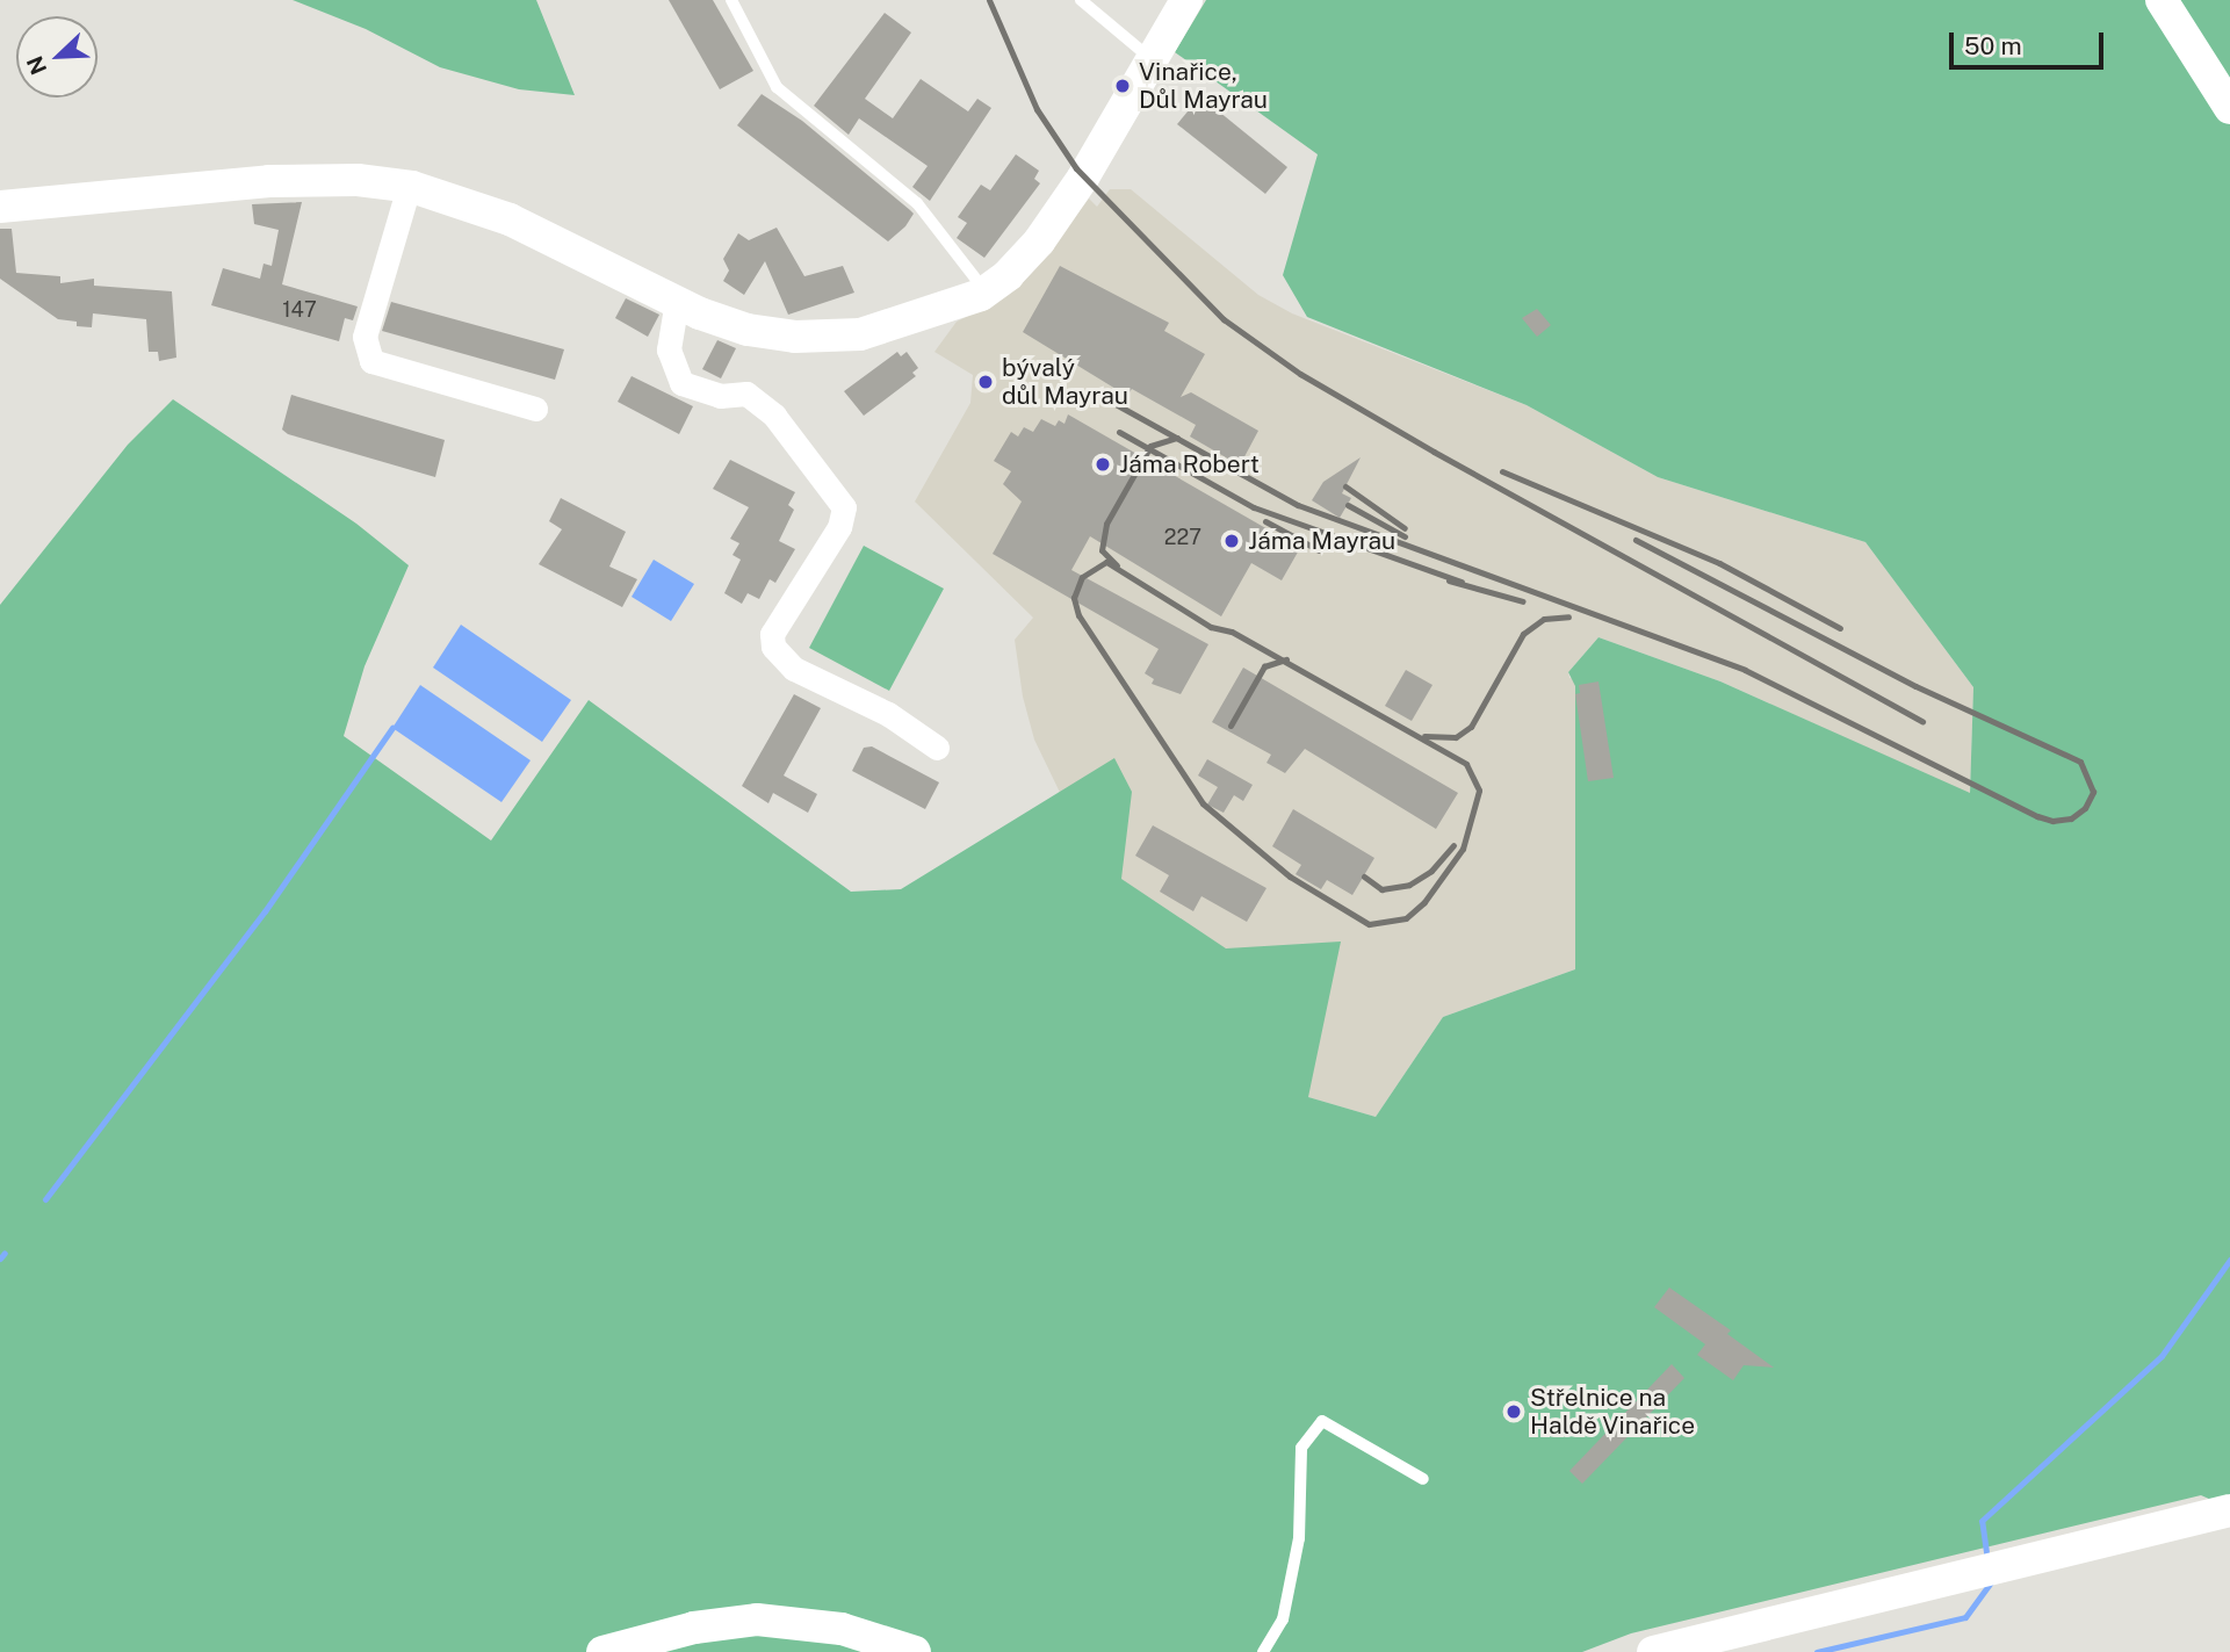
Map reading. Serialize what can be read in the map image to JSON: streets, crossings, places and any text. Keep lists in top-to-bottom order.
{
  "places": [
    "Vinařice, Důl Mayrau",
    "bývalý důl Mayrau",
    "Jáma Robert",
    "Jáma Mayrau",
    "Střelnice na Haldě Vinařice"
  ],
  "house_numbers": ["147", "227"],
  "scale_bar": "50 m",
  "north": "bottom left"
}
